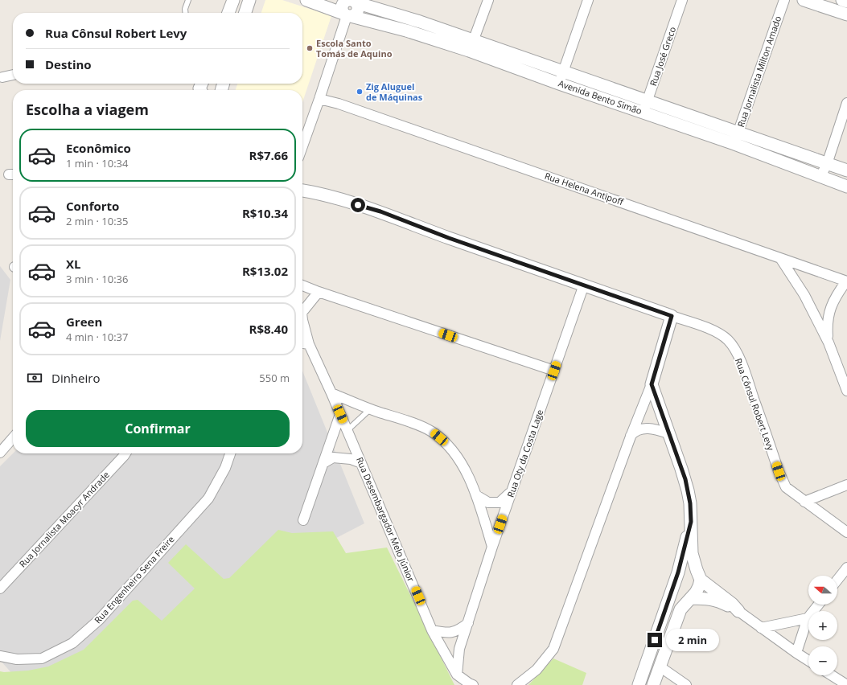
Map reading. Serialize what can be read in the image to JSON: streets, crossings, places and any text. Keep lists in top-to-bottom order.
{
  "streets": {
    "street": [
      "Rua José Greco",
      "Rua Jornalista Milton Amado",
      "Avenida Bento Simão",
      "Rua Helena Antipoff",
      "Rua Cônsul Robert Levy",
      "Rua Oty da Costa Lage",
      "Rua Jornalista Moacyr Andrade",
      "Rua Desembargador Melo Júnior",
      "Rua Engenheiro Sena Freire"
    ]
  },
  "crossings": [
    ["Rua José Greco", "Avenida Bento Simão"],
    ["Rua Jornalista Milton Amado", "Avenida Bento Simão"],
    ["Rua Cônsul Robert Levy", "Rua Oty da Costa Lage"],
    ["Rua Oty da Costa Lage", "Rua Desembargador Melo Júnior"]
  ],
  "places": ["Escola Santo Tomás de Aquino", "Zig Aluguel de Máquinas"],
  "north": "left",
  "page": {
    "banner": ["Rua Cônsul Robert Levy", "Destino"],
    "heading": "Escolha a viagem",
    "list": [
      {
        "name": "Econômico",
        "note": "1 min · 10:34",
        "value": "R$7.66"
      },
      {
        "name": "Conforto",
        "note": "2 min · 10:35",
        "value": "R$10.34"
      },
      {
        "name": "XL",
        "note": "3 min · 10:36",
        "value": "R$13.02"
      },
      {
        "name": "Green",
        "note": "4 min · 10:37",
        "value": "R$8.40"
      }
    ],
    "pay": ["Dinheiro", "550 m"],
    "buttons": "Confirmar",
    "map_buttons": ["+", "−"],
    "bubble": "2 min"
  }
}
